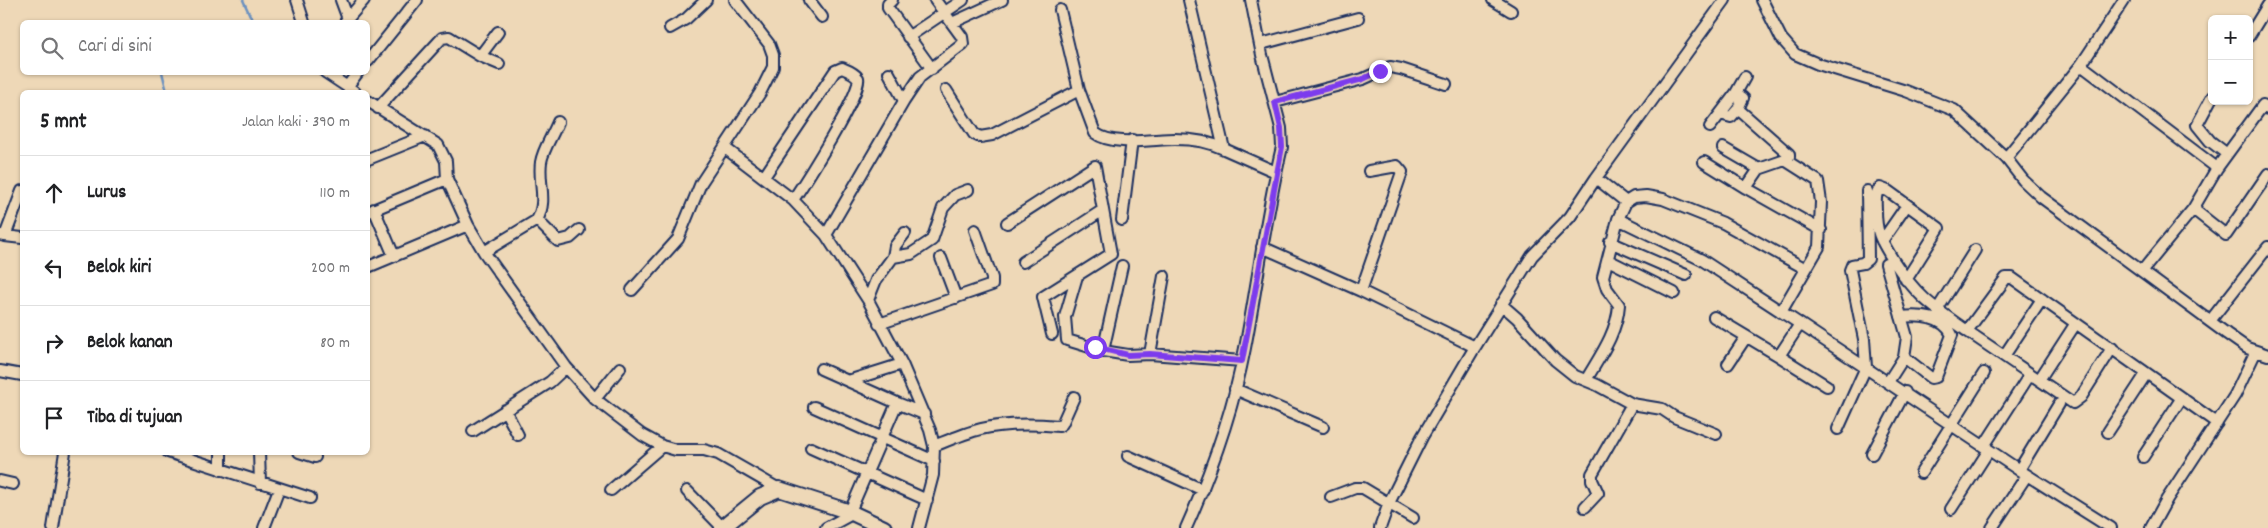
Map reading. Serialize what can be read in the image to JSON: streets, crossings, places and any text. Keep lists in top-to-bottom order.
{
  "page": {
    "map_buttons": ["+", "−"],
    "search": "Cari di sini",
    "heading": ["5 mnt", "Jalan kaki · 390 m"],
    "list": [
      ["Lurus", "110 m"],
      ["Belok kiri", "200 m"],
      ["Belok kanan", "80 m"],
      "Tiba di tujuan"
    ]
  }
}
